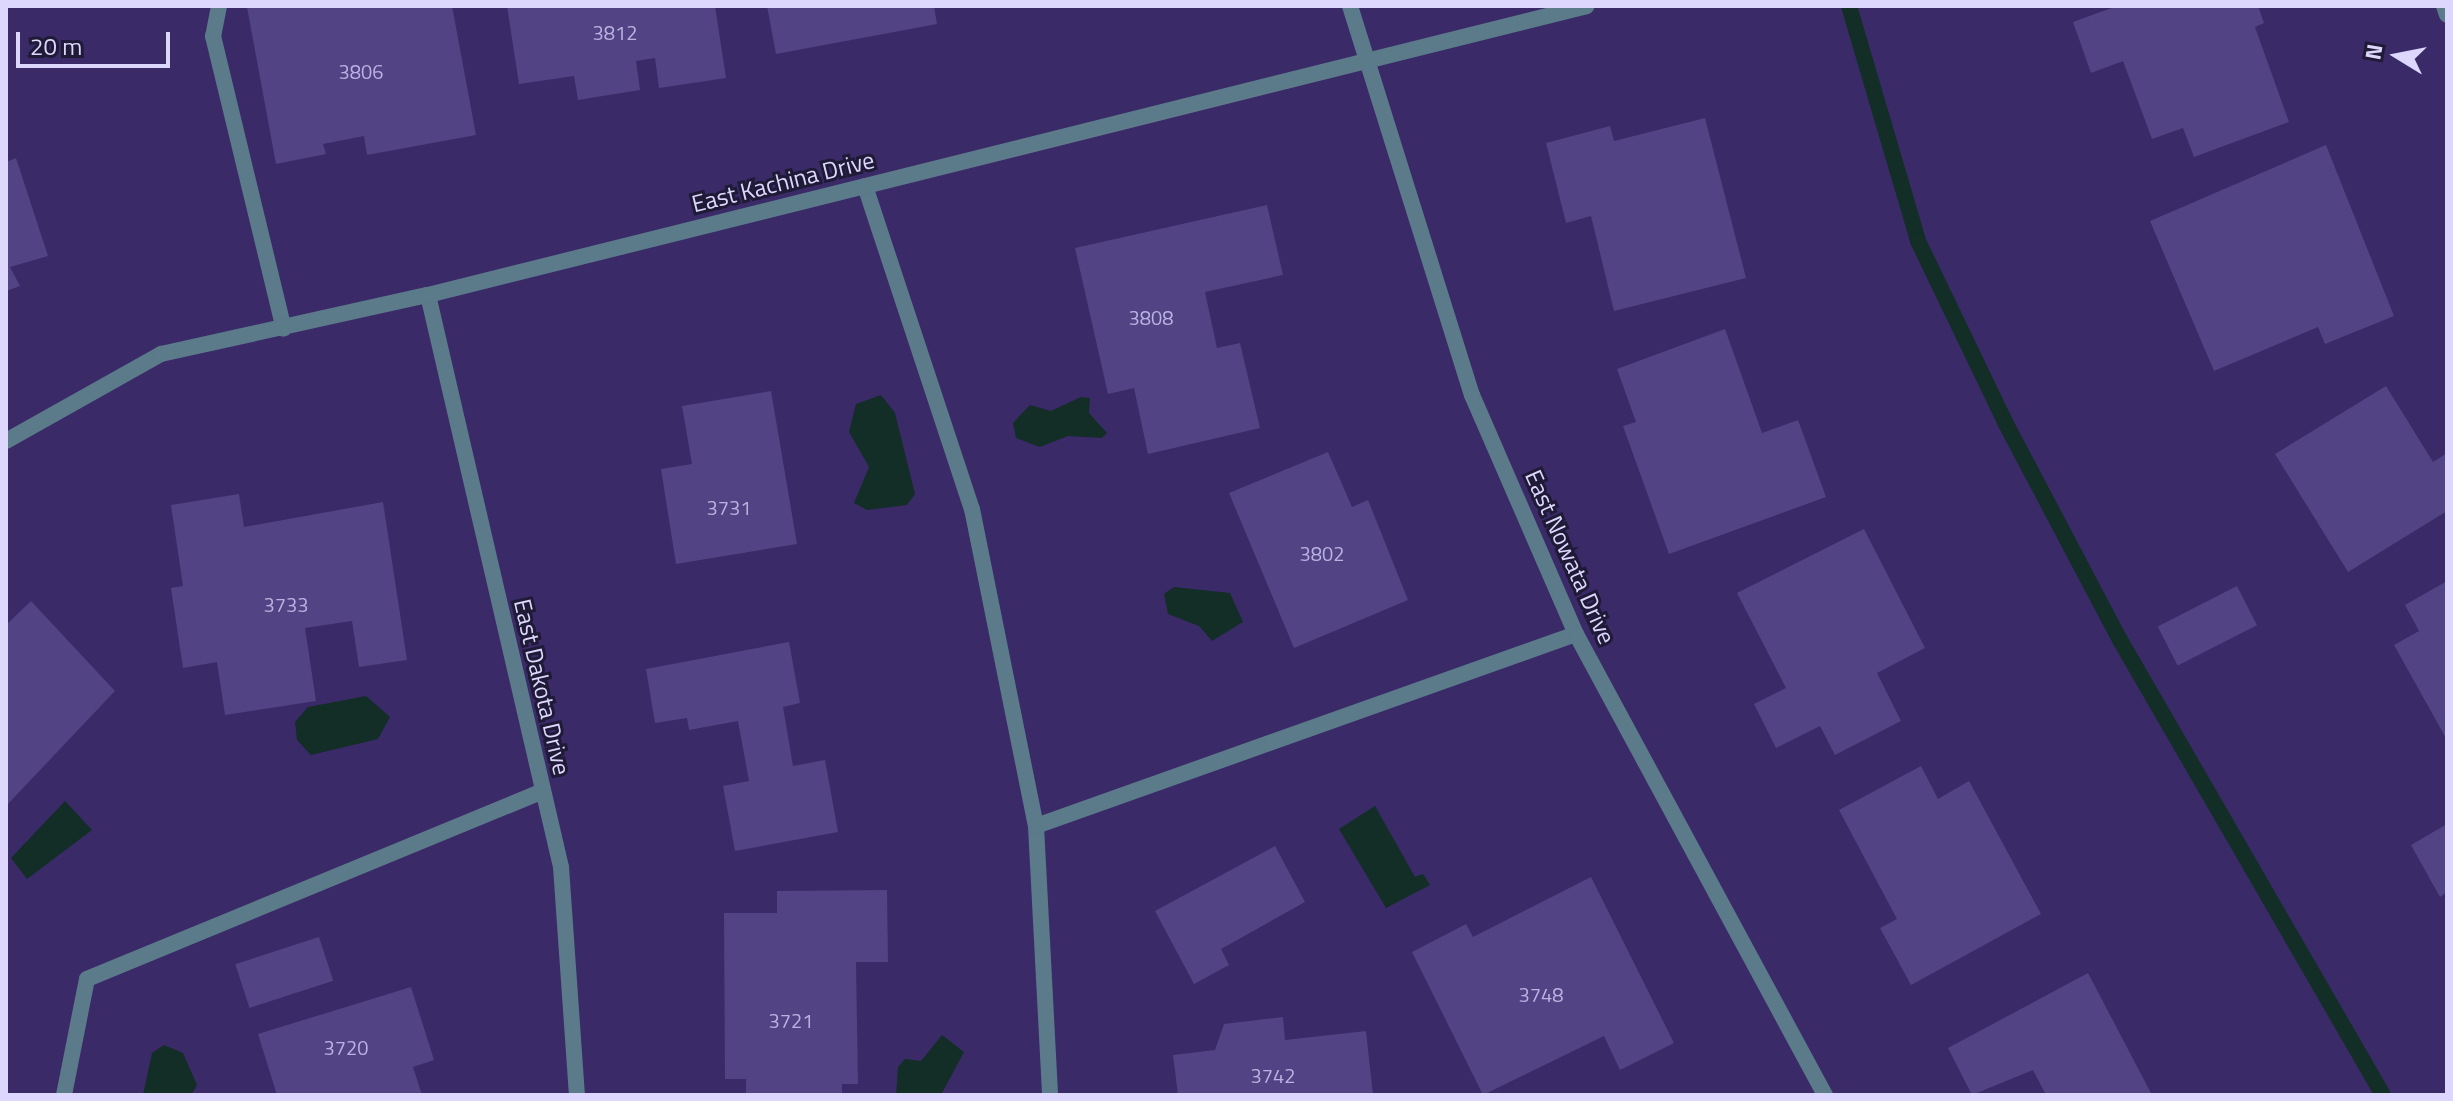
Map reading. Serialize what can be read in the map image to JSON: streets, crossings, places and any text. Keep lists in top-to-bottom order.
{
  "streets": {
    "street": ["East Kachina Drive", "East Nowata Drive", "East Dakota Drive"]
  },
  "crossings": [
    ["East Kachina Drive", "East Nowata Drive"],
    ["East Kachina Drive", "East Dakota Drive"]
  ],
  "house_numbers": [
    "3812",
    "3806",
    "3808",
    "3731",
    "3802",
    "3733",
    "3748",
    "3721",
    "3720",
    "3742"
  ],
  "scale_bar": "20 m",
  "north": "left"
}
